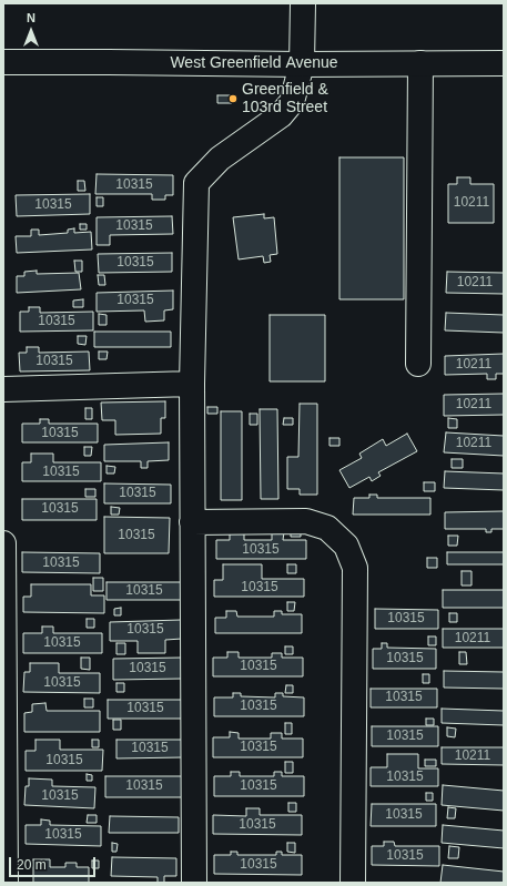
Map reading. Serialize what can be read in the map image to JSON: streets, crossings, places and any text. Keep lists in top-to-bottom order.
{
  "streets": {
    "street": ["West Greenfield Avenue"]
  },
  "places": ["Greenfield & 103rd Street"],
  "house_numbers": [
    "10315",
    "10211",
    "10315",
    "10315",
    "10315",
    "10211",
    "10315",
    "10315",
    "10315",
    "10211",
    "10211",
    "10315",
    "10211",
    "10315",
    "10315",
    "10315",
    "10315",
    "10315",
    "10315",
    "10315",
    "10315",
    "10315",
    "10315",
    "10211",
    "10315",
    "10315",
    "10315",
    "10315",
    "10315",
    "10315",
    "10315",
    "10315",
    "10315",
    "10315",
    "10315",
    "10211",
    "10315",
    "10315",
    "10315",
    "10315",
    "10315",
    "10315",
    "10315",
    "10315",
    "10315",
    "10315"
  ],
  "scale_bar": "20 m",
  "north": "top"
}
